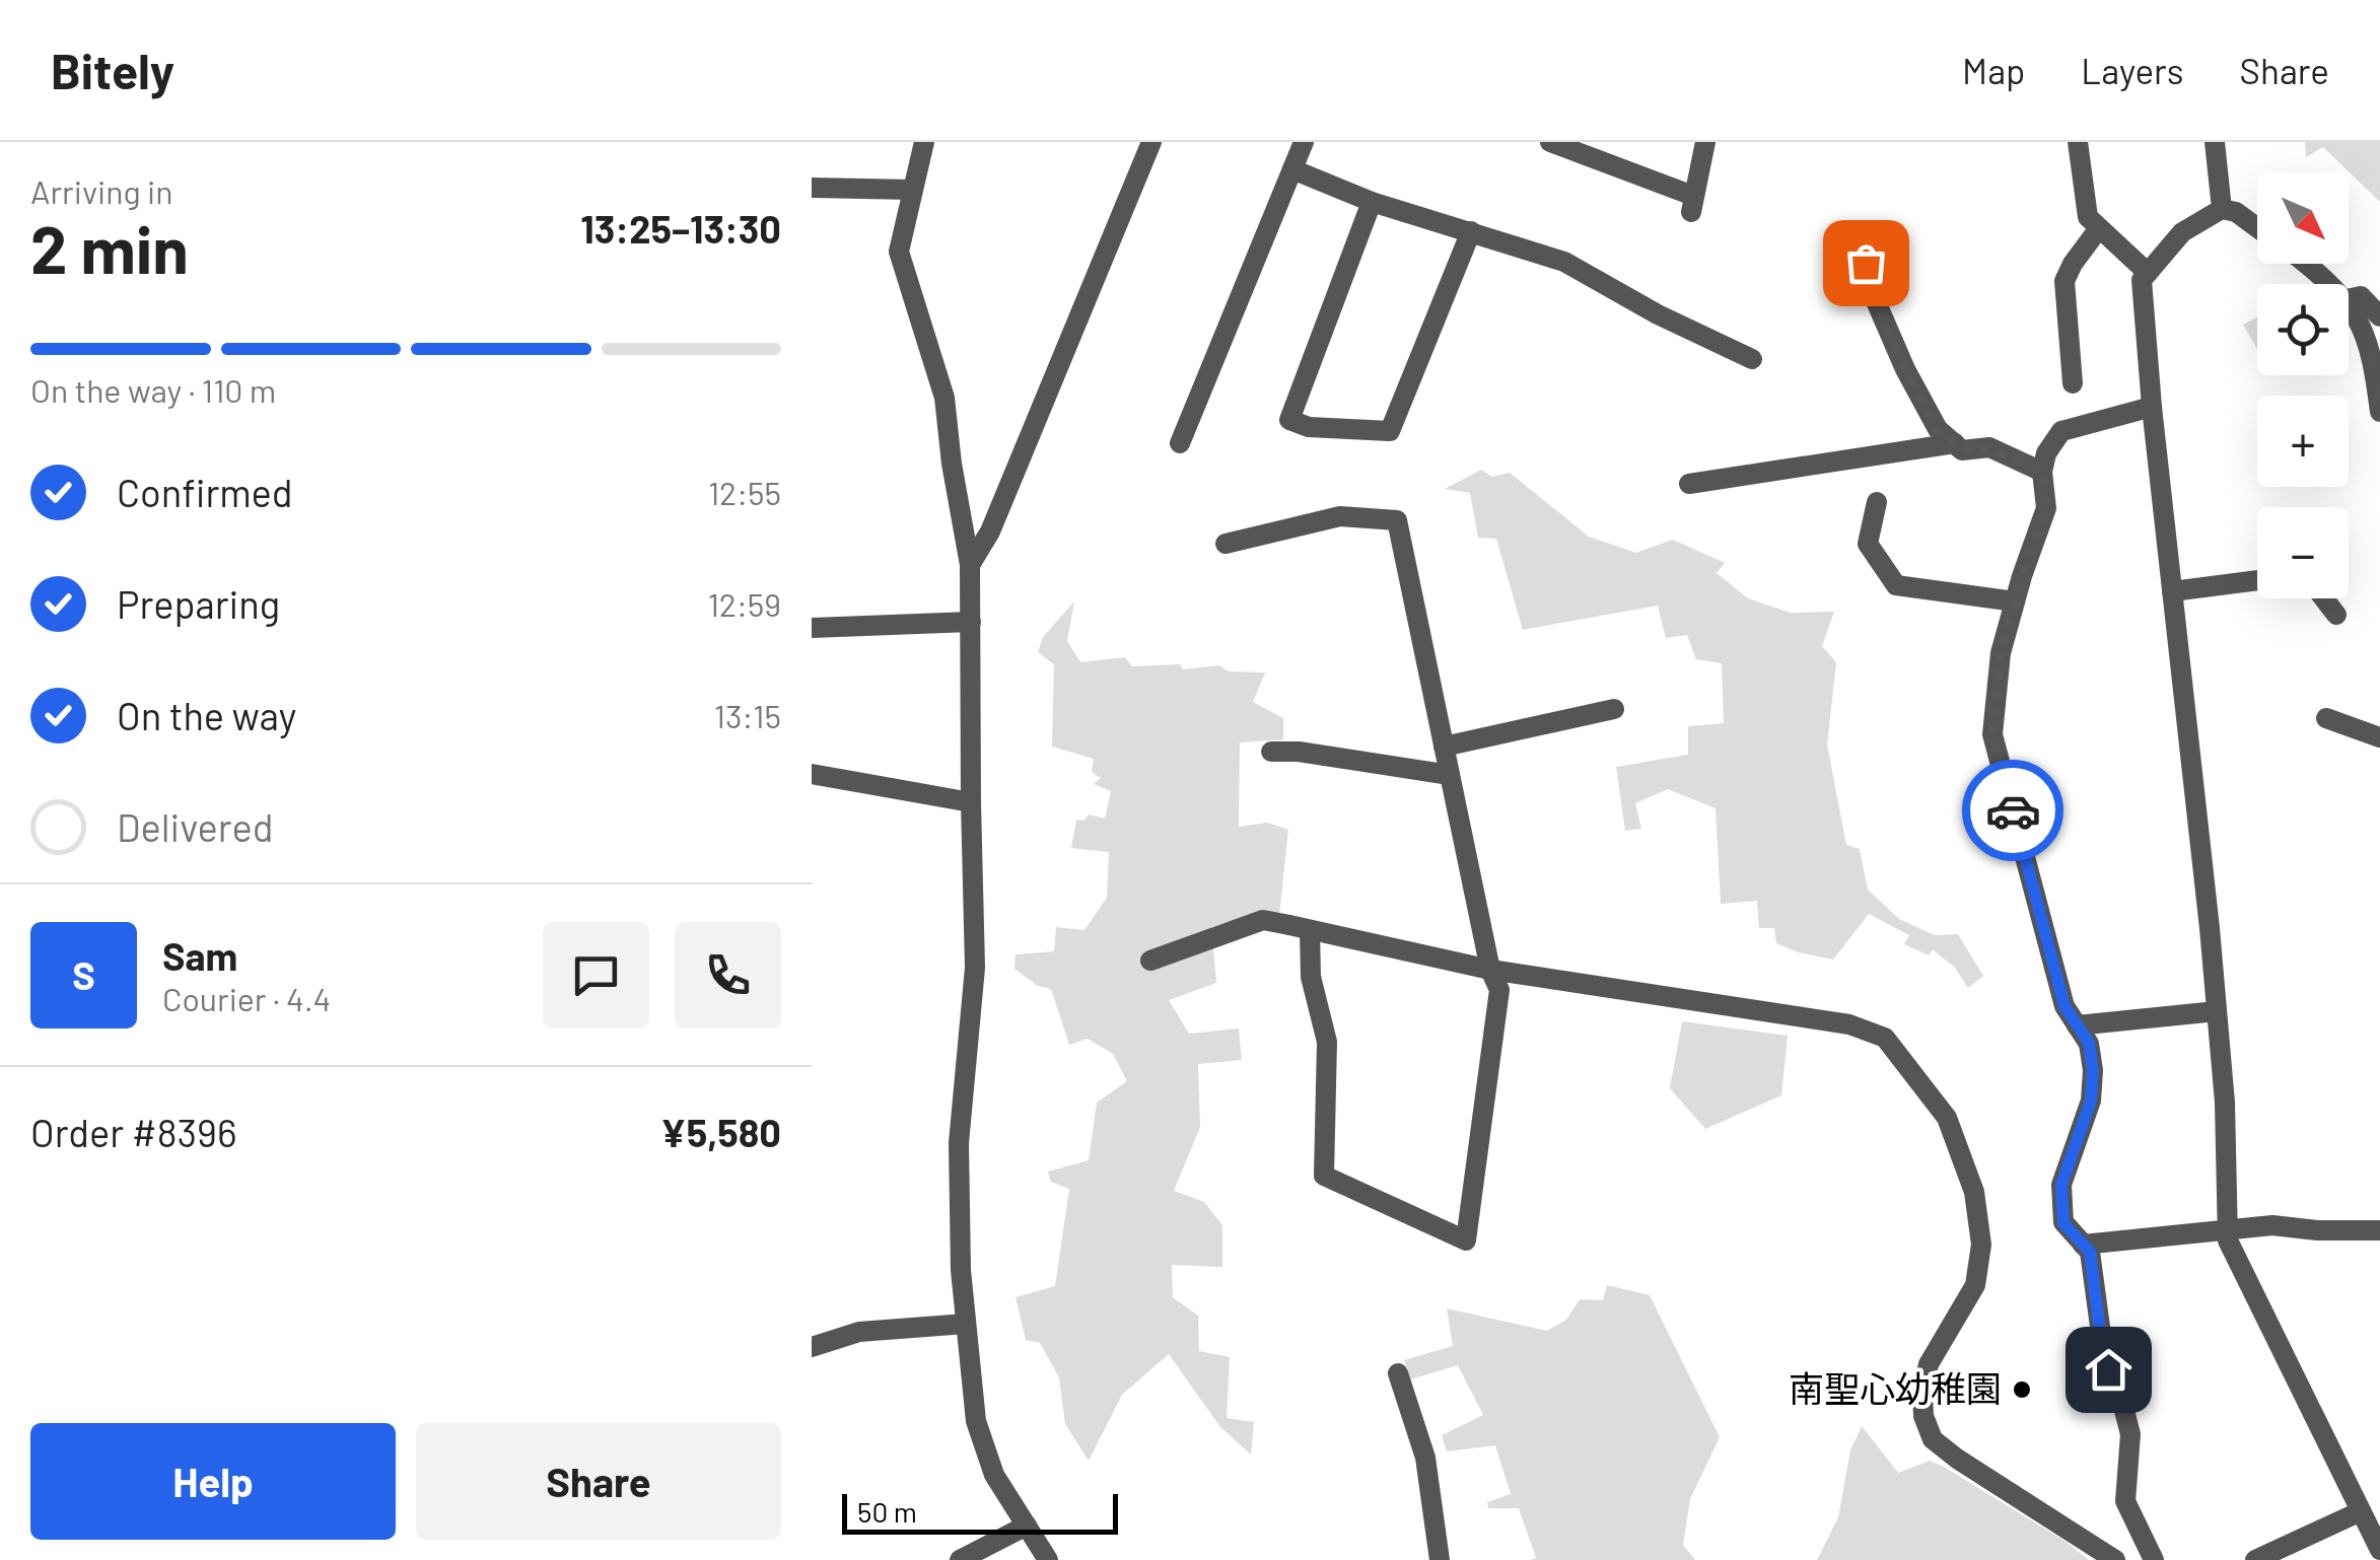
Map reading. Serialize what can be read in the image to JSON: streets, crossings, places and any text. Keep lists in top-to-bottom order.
{
  "places": ["南聖心幼稚園"],
  "scale_bar": "50 m",
  "north": "bottom right",
  "page": {
    "header": "Bitely",
    "nav": ["Map", "Layers", "Share"],
    "heading": ["2 min", "Arriving in", "13:25–13:30"],
    "panel": [
      "Sam",
      "Courier · 4.4",
      "Order #8396",
      "¥5,580"
    ],
    "map_buttons": ["+", "−"],
    "bar": "On the way · 110 m",
    "list": [
      ["Confirmed", "12:55"],
      ["Preparing", "12:59"],
      ["On the way", "13:15"],
      "Delivered"
    ],
    "round": "S",
    "buttons": ["Help", "Share"],
    "scale": "50 m"
  }
}
